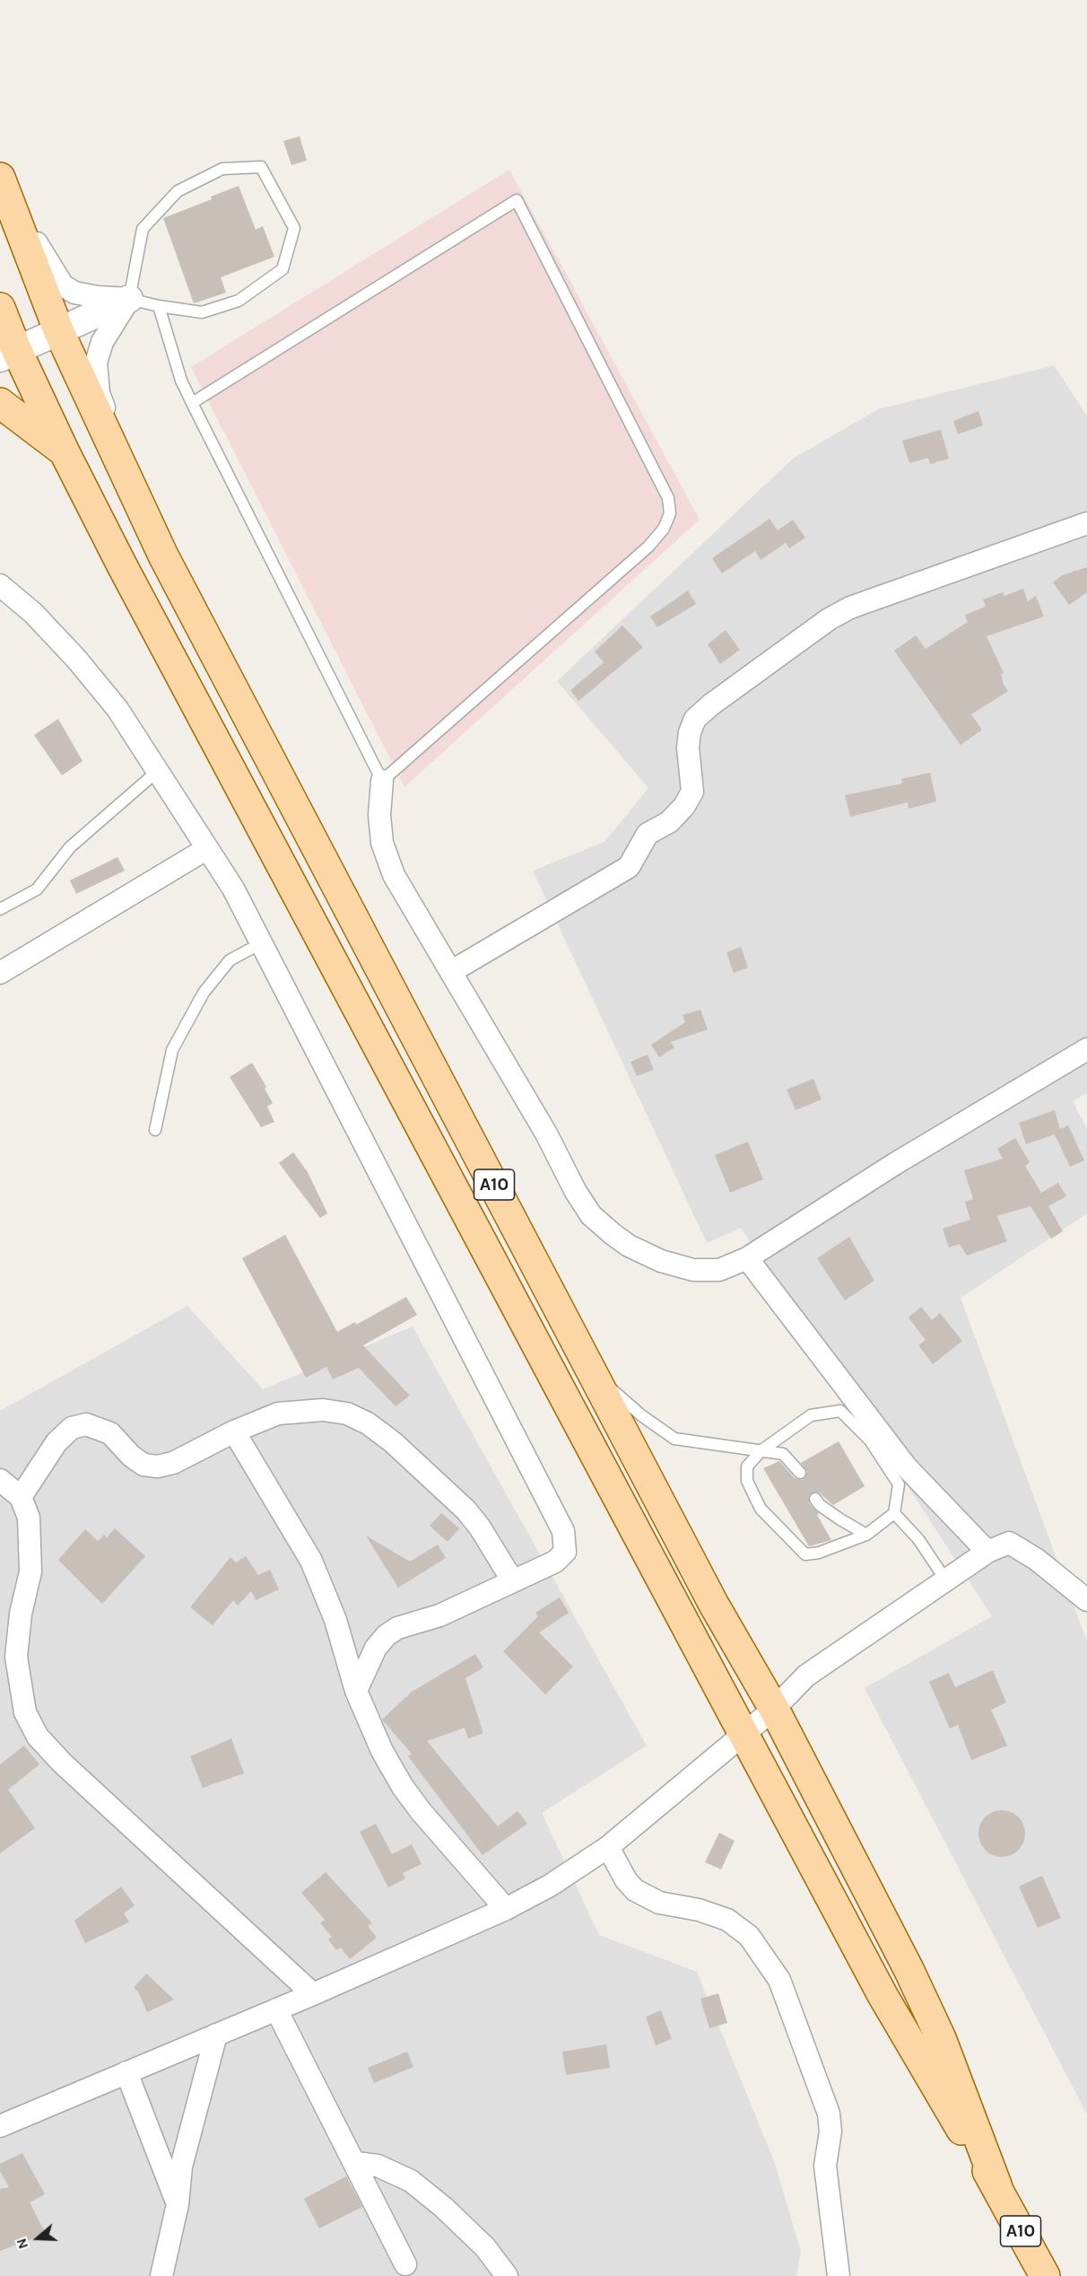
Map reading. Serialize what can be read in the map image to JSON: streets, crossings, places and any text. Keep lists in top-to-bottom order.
{
  "streets": {
    "main road": ["A10"]
  },
  "north": "left"
}
